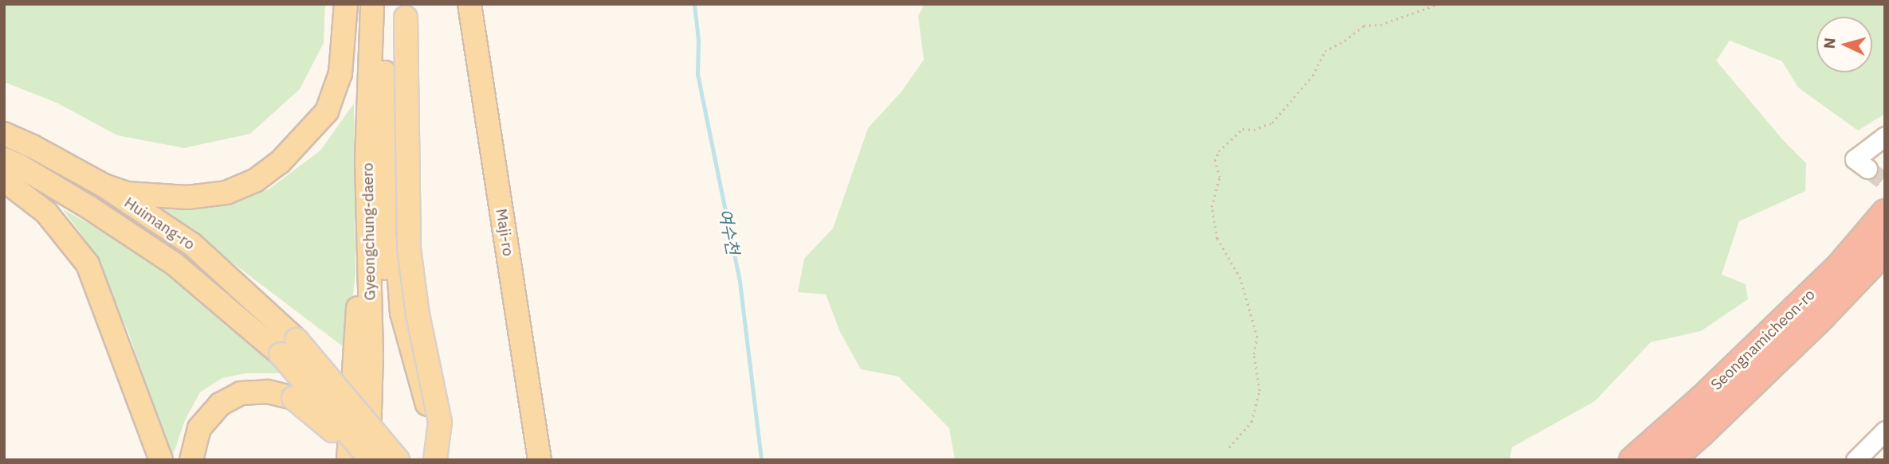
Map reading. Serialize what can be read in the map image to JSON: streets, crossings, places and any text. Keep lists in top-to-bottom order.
{
  "streets": {
    "highway": ["Seongnamicheon-ro"],
    "main road": ["Huimang-ro", "Gyeongchung-daero", "Maji-ro"]
  },
  "water": ["여수천"],
  "north": "left"
}
